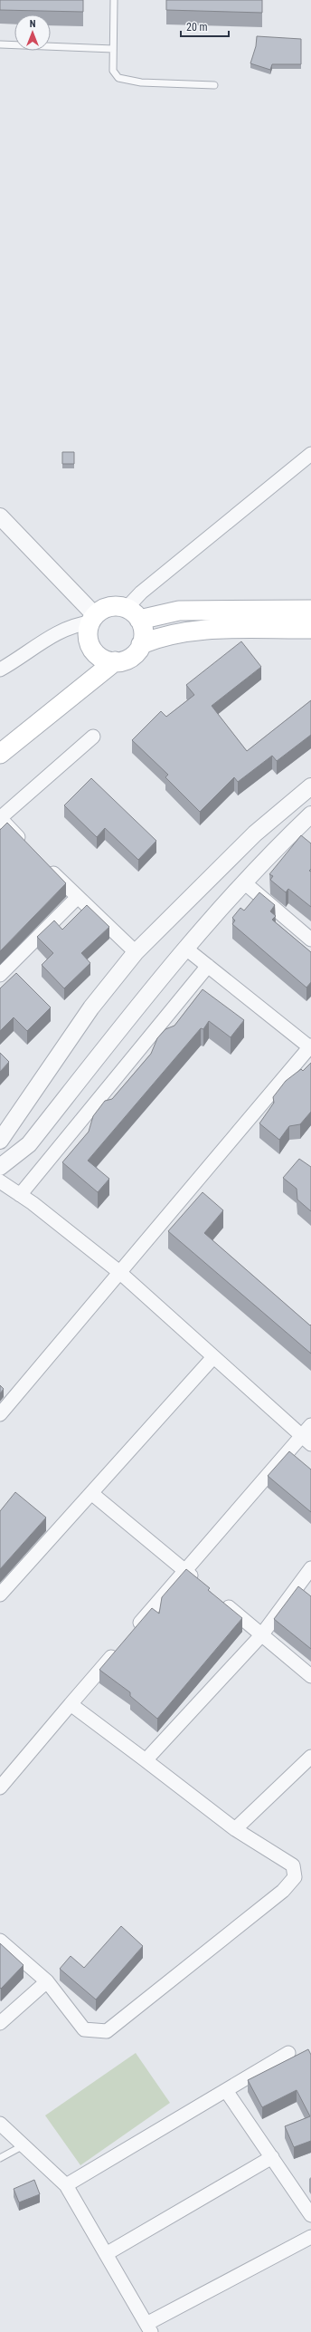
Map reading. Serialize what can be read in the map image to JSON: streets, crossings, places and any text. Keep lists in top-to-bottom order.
{
  "scale_bar": "20 m",
  "north": "top"
}
